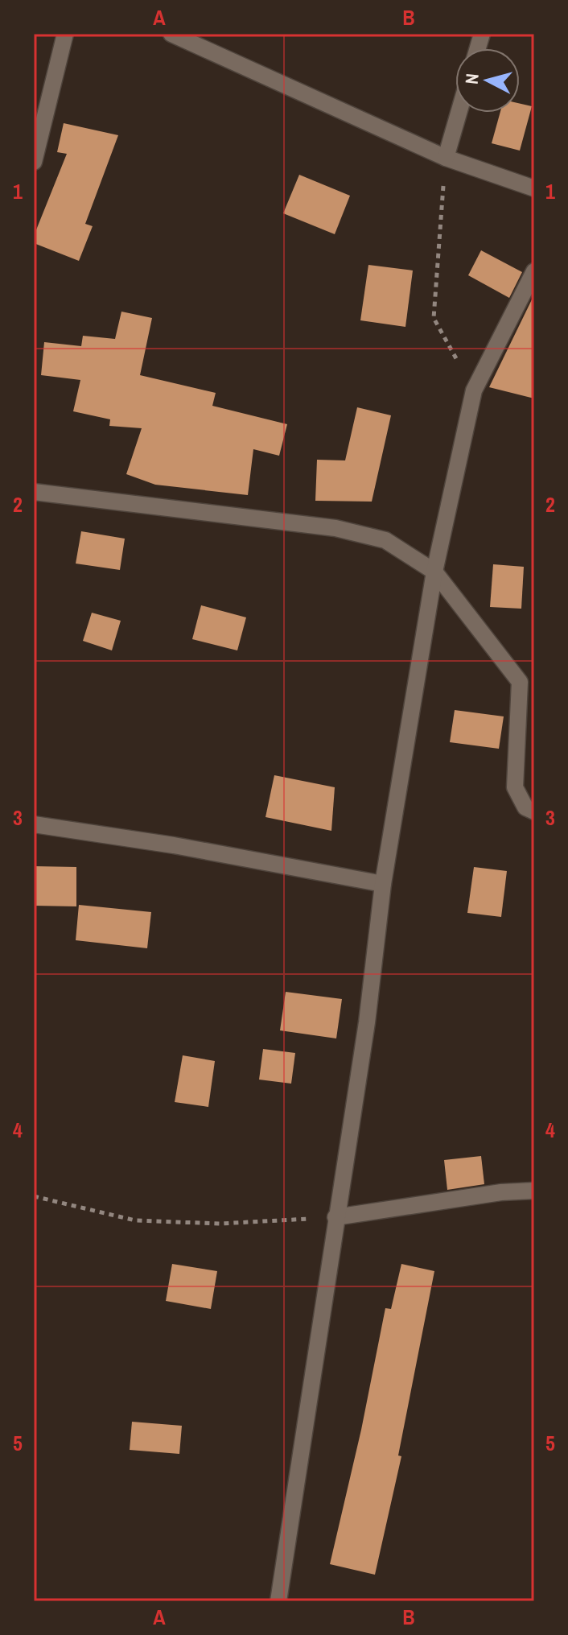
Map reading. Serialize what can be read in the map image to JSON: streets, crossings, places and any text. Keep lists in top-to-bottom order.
{
  "north": "left",
  "grid": {
    "columns": ["A", "B"],
    "rows": [
      "1",
      "2",
      "3",
      "4",
      "5"
    ]
  }
}
